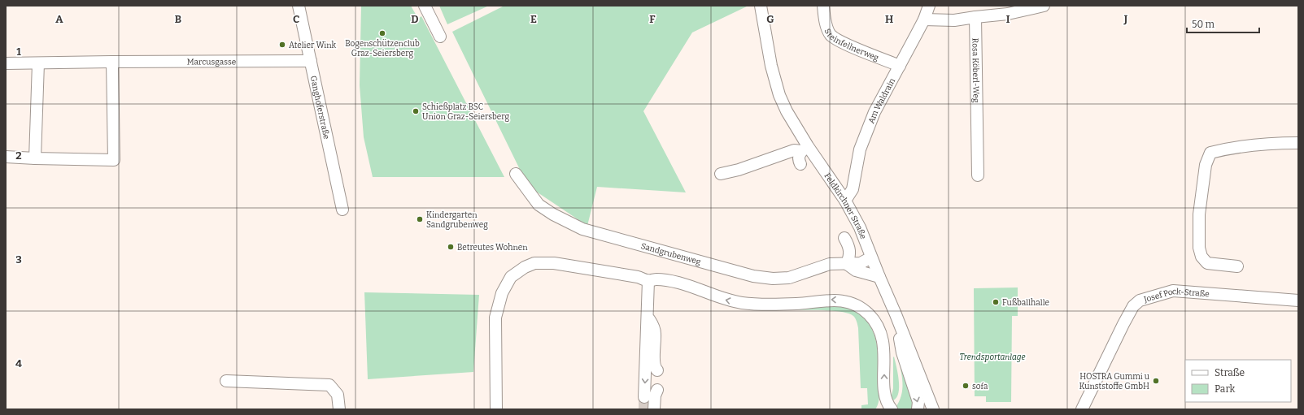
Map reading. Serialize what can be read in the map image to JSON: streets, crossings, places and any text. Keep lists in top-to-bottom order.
{
  "streets": {
    "street": [
      "Steinfellnerweg",
      "Marcusgasse",
      "Rosa Köberl-Weg",
      "Am Waldrain",
      "Ganghoferstraße",
      "Feldkirchner Straße",
      "Sandgrubenweg",
      "Josef Pock-Straße"
    ]
  },
  "crossings": [
    ["Steinfellnerweg", "Am Waldrain"],
    ["Marcusgasse", "Ganghoferstraße"],
    ["Am Waldrain", "Feldkirchner Straße"],
    ["Feldkirchner Straße", "Sandgrubenweg"]
  ],
  "parks": ["Trendsportanlage"],
  "places": [
    "Bogenschützenclub Graz-Seiersberg",
    "Atelier Wink",
    "Schießplatz BSC Union Graz-Seiersberg",
    "Kindergarten Sandgrubenweg",
    "Betreutes Wohnen",
    "Fußballhalle",
    "HOSTRA Gummi u Kunststoffe GmbH",
    "sofa"
  ],
  "legend": ["Straße", "Park"],
  "scale_bar": "50 m",
  "grid": {
    "columns": [
      "A",
      "B",
      "C",
      "D",
      "E",
      "F",
      "G",
      "H",
      "I",
      "J"
    ],
    "rows": [
      "1",
      "2",
      "3",
      "4"
    ]
  }
}
